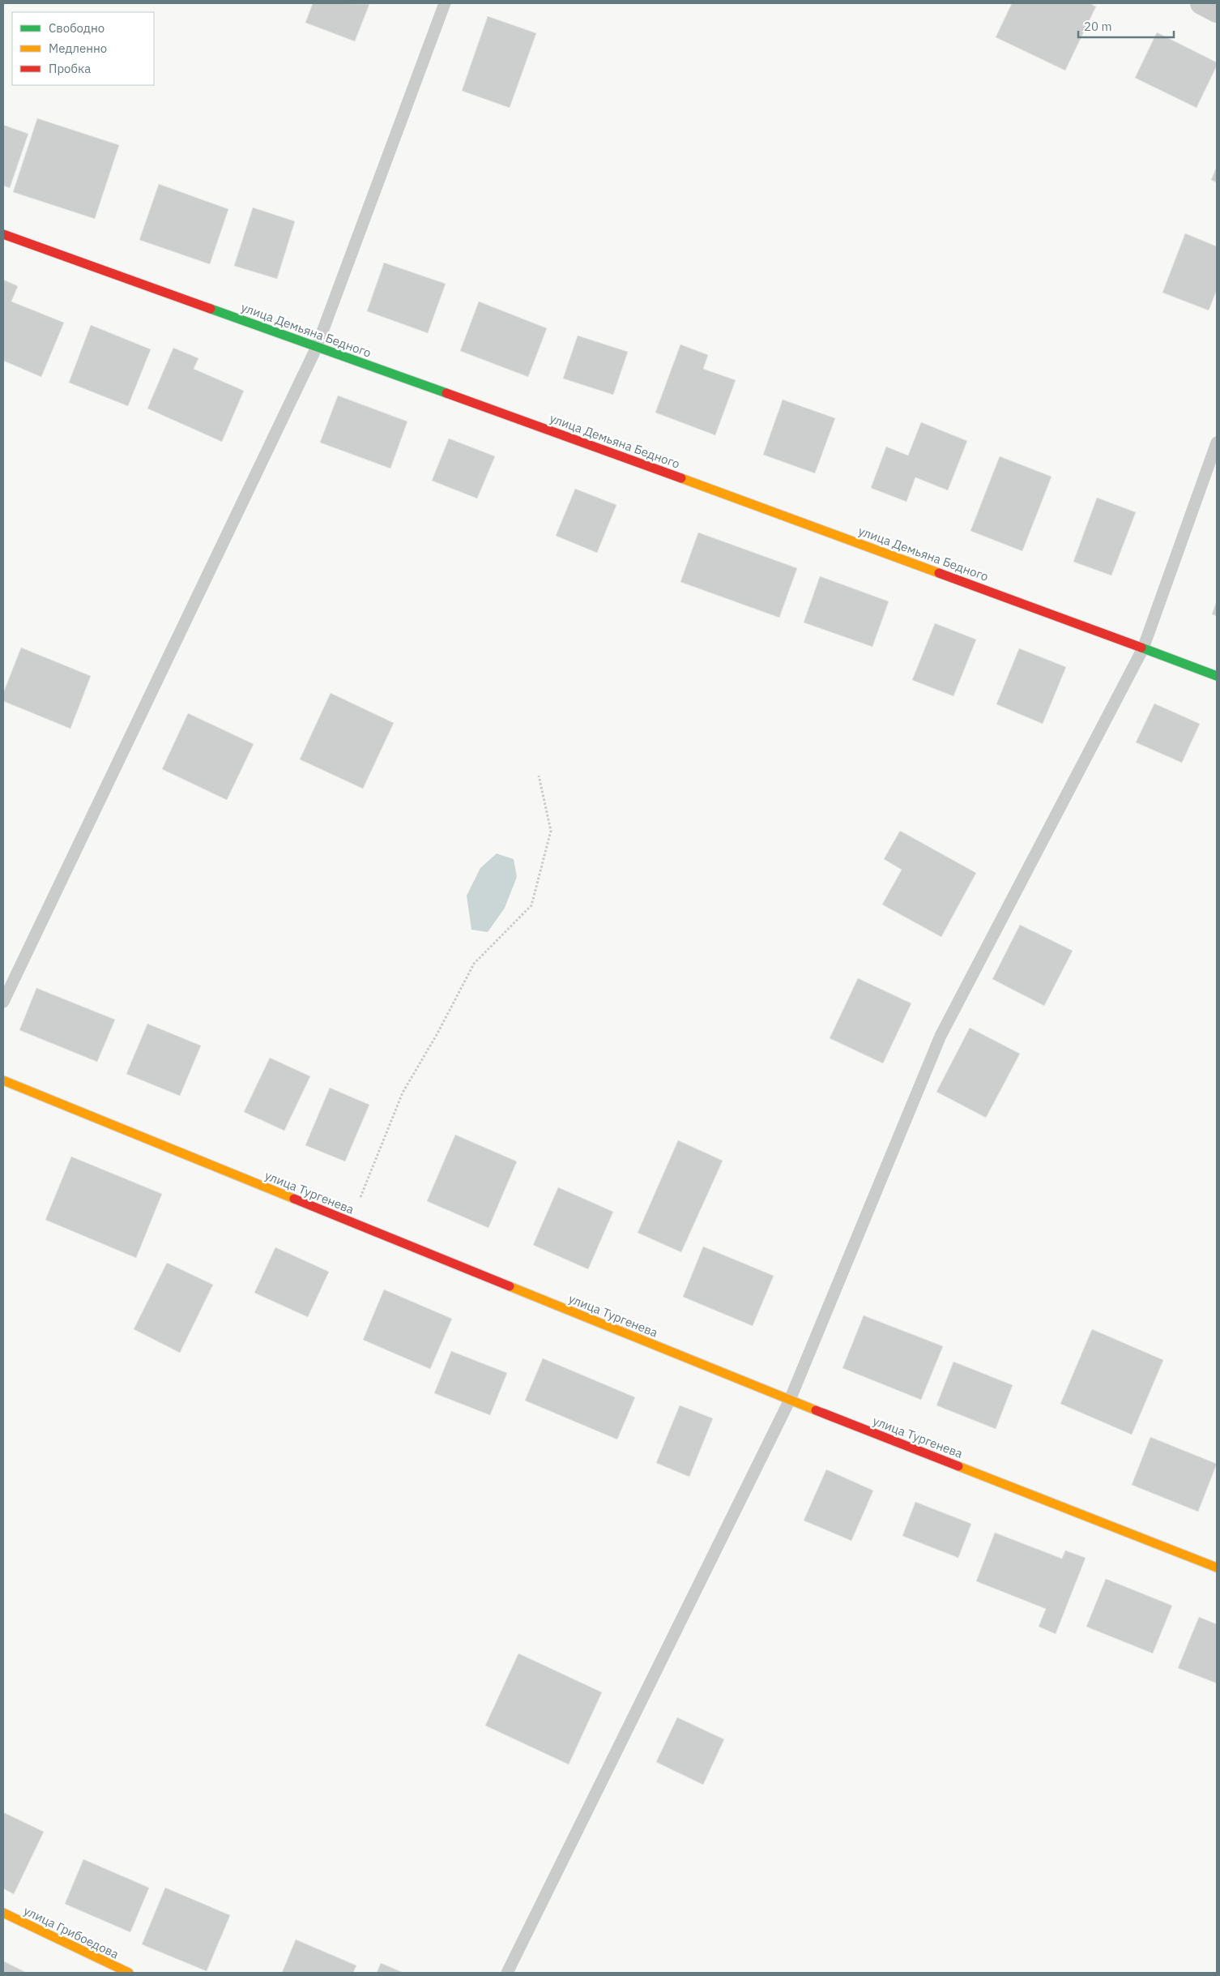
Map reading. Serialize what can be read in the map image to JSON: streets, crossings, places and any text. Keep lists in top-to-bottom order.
{
  "streets": {
    "street": ["улица Демьяна Бедного", "улица Тургенева", "улица Грибоедова"]
  },
  "legend": ["Свободно", "Медленно", "Пробка"],
  "scale_bar": "20 m"
}
